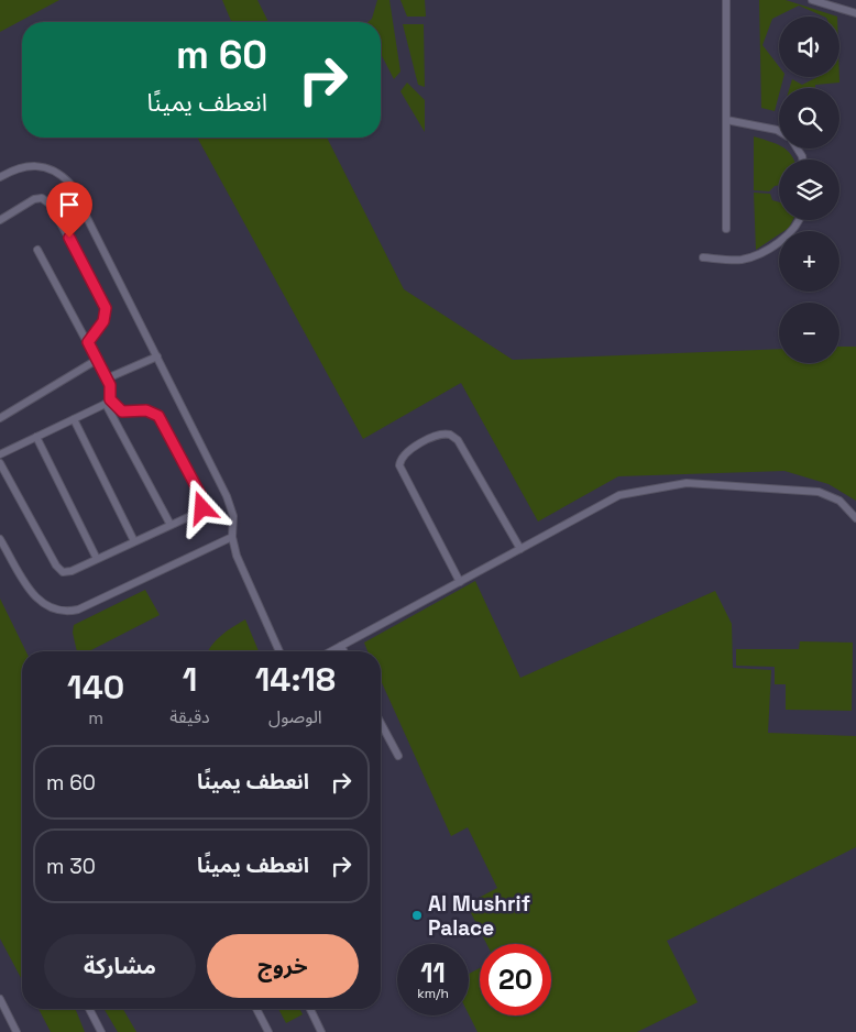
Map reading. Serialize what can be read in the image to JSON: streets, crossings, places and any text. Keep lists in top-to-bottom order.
{
  "places": ["Al Mushrif Palace"],
  "page": {
    "map_buttons": ["+", "−"],
    "turn": ["60 m", "انعطف يمينًا"],
    "eta": [
      "14:18",
      "الوصول",
      "1",
      "دقيقة",
      "140",
      "m"
    ],
    "list": [
      {
        "name": "انعطف يمينًا",
        "value": "60 m"
      },
      {
        "name": "انعطف يمينًا",
        "value": "30 m"
      }
    ],
    "buttons": ["خروج", "مشاركة"],
    "speed": "11 km/h",
    "limit": "20"
  }
}
